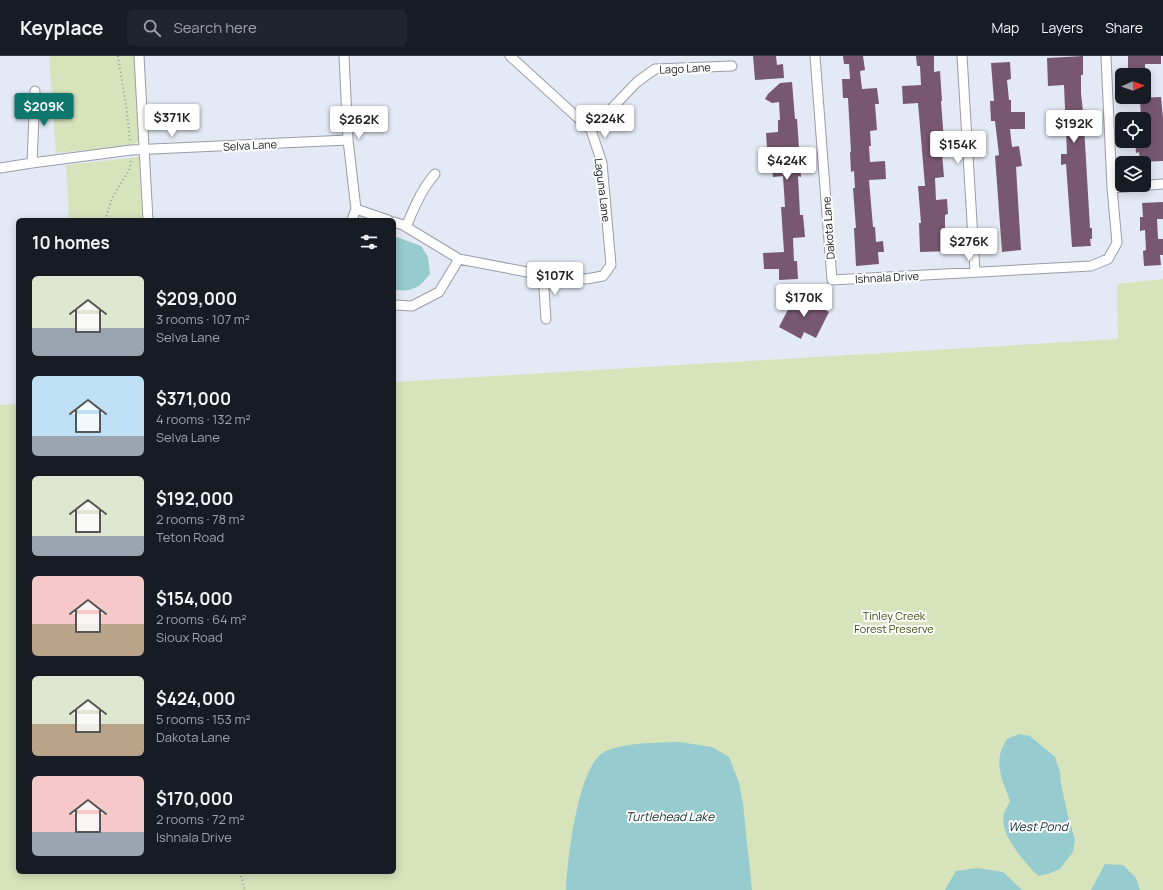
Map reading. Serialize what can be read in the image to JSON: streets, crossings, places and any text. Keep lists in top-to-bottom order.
{
  "streets": {
    "street": [
      "Lago Lane",
      "Selva Lane",
      "Laguna Lane",
      "Dakota Lane",
      "Ishnala Drive"
    ]
  },
  "crossings": [
    ["Lago Lane", "Laguna Lane"],
    ["Dakota Lane", "Ishnala Drive"]
  ],
  "water": ["Turtlehead Lake", "West Pond"],
  "parks": ["Tinley Creek Forest Preserve"],
  "north": "right",
  "page": {
    "header": "Keyplace",
    "search": "Search here",
    "nav": ["Map", "Layers", "Share"],
    "price": [
      "$209K",
      "$371K",
      "$224K",
      "$262K",
      "$192K",
      "$154K",
      "$424K",
      "$276K",
      "$107K",
      "$170K"
    ],
    "heading": "10 homes",
    "list": [
      {
        "name": "$209,000",
        "note": "3 rooms · 107 m² · Selva Lane"
      },
      {
        "name": "$371,000",
        "note": "4 rooms · 132 m² · Selva Lane"
      },
      {
        "name": "$192,000",
        "note": "2 rooms · 78 m² · Teton Road"
      },
      {
        "name": "$154,000",
        "note": "2 rooms · 64 m² · Sioux Road"
      },
      {
        "name": "$424,000",
        "note": "5 rooms · 153 m² · Dakota Lane"
      },
      {
        "name": "$170,000",
        "note": "2 rooms · 72 m² · Ishnala Drive"
      }
    ]
  }
}
